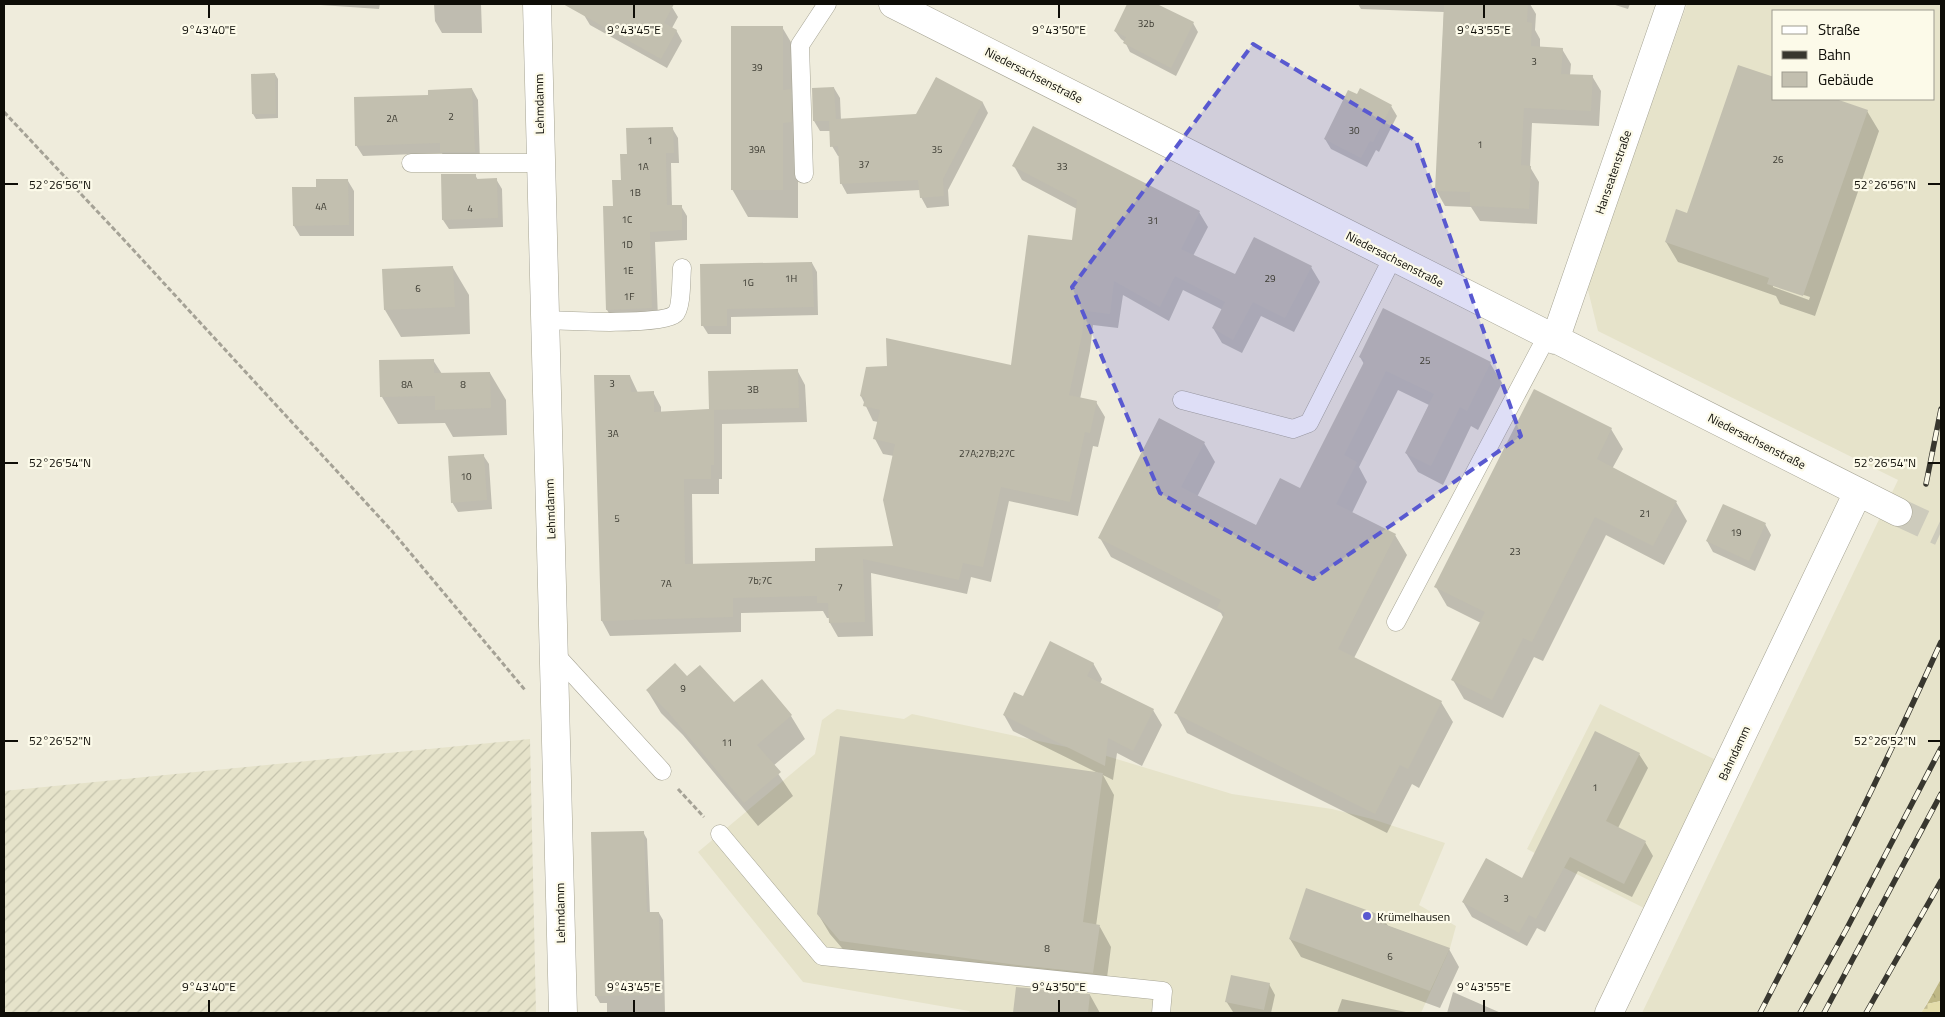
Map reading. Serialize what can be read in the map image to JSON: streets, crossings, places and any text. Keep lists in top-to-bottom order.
{
  "streets": {
    "street": [
      "Niedersachsenstraße",
      "Lehmdamm",
      "Hanseatenstraße",
      "Bahndamm"
    ]
  },
  "crossings": [
    ["Niedersachsenstraße", "Hanseatenstraße"],
    ["Niedersachsenstraße", "Bahndamm"]
  ],
  "places": ["Krümelhausen"],
  "house_numbers": [
    "32b",
    "3",
    "39",
    "2",
    "2A",
    "30",
    "1",
    "1",
    "39A",
    "35",
    "26",
    "37",
    "1A",
    "33",
    "1B",
    "4A",
    "4",
    "1C",
    "31",
    "1D",
    "1E",
    "1H",
    "29",
    "1G",
    "6",
    "1F",
    "25",
    "3",
    "8A",
    "8",
    "3B",
    "3A",
    "27A;27B;27C",
    "10",
    "21",
    "5",
    "19",
    "23",
    "7b;7C",
    "7A",
    "7",
    "9",
    "11",
    "1",
    "3",
    "8",
    "6"
  ],
  "legend": ["Straße", "Bahn", "Gebäude"],
  "coordinates": [
    "9°43'40\"E",
    "9°43'45\"E",
    "9°43'50\"E",
    "9°43'55\"E",
    "52°26'56\"N",
    "52°26'54\"N",
    "52°26'52\"N"
  ]
}
